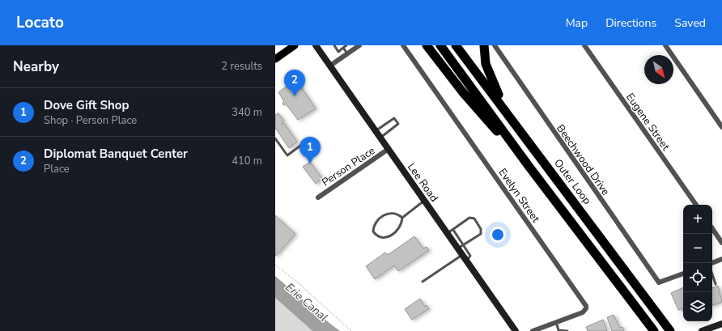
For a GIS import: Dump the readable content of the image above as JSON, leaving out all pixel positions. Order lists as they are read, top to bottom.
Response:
{
  "streets": {
    "highway": ["Outer Loop"],
    "street": [
      "Eugene Street",
      "Beechwood Drive",
      "Person Place",
      "Lee Road",
      "Evelyn Street"
    ]
  },
  "crossings": [
    ["Person Place", "Lee Road"]
  ],
  "water": ["Erie Canal"],
  "north": "bottom right",
  "page": {
    "header": "Locato",
    "nav": ["Map", "Directions", "Saved"],
    "heading": ["Nearby", "2 results"],
    "pins": ["2", "1"],
    "list": [
      {
        "mark": "1",
        "name": "Dove Gift Shop",
        "note": "Shop · Person Place",
        "value": "340 m"
      },
      {
        "mark": "2",
        "name": "Diplomat Banquet Center",
        "note": "Place",
        "value": "410 m"
      }
    ],
    "map_buttons": ["+", "−"]
  }
}
